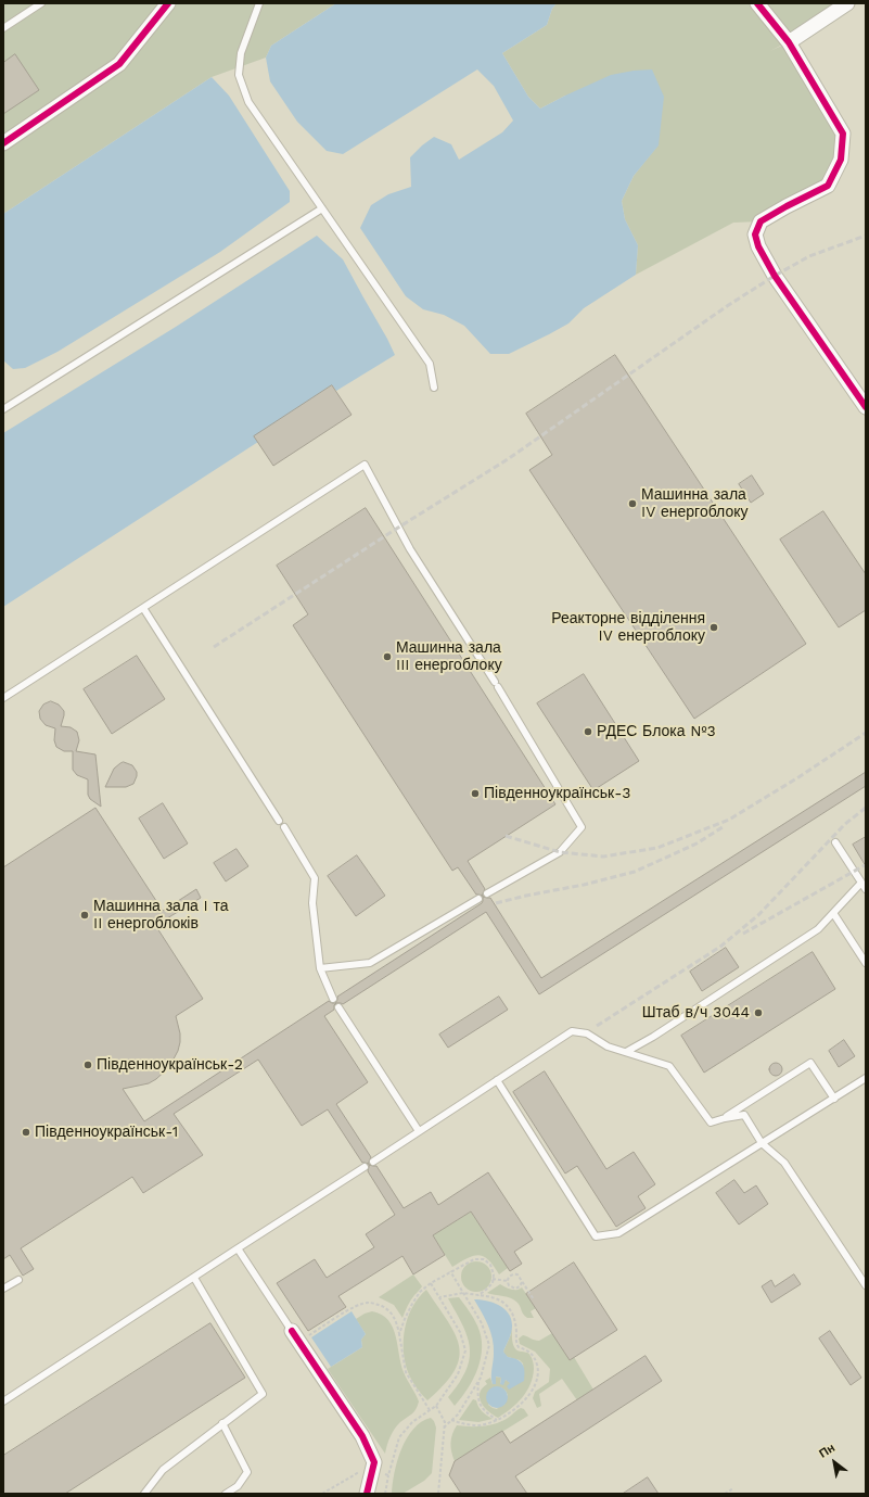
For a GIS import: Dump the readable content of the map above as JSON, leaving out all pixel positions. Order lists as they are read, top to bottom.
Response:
{
  "places": [
    "Машинна зала IV енергоблоку",
    "Реакторне відділення IV енергоблоку",
    "Машинна зала III енергоблоку",
    "РДЕС Блока №3",
    "Південноукраїнськ-3",
    "Машинна зала I та II енергоблоків",
    "Штаб в/ч 3044",
    "Південноукраїнськ-2",
    "Південноукраїнськ-1"
  ],
  "north": "top left"
}
